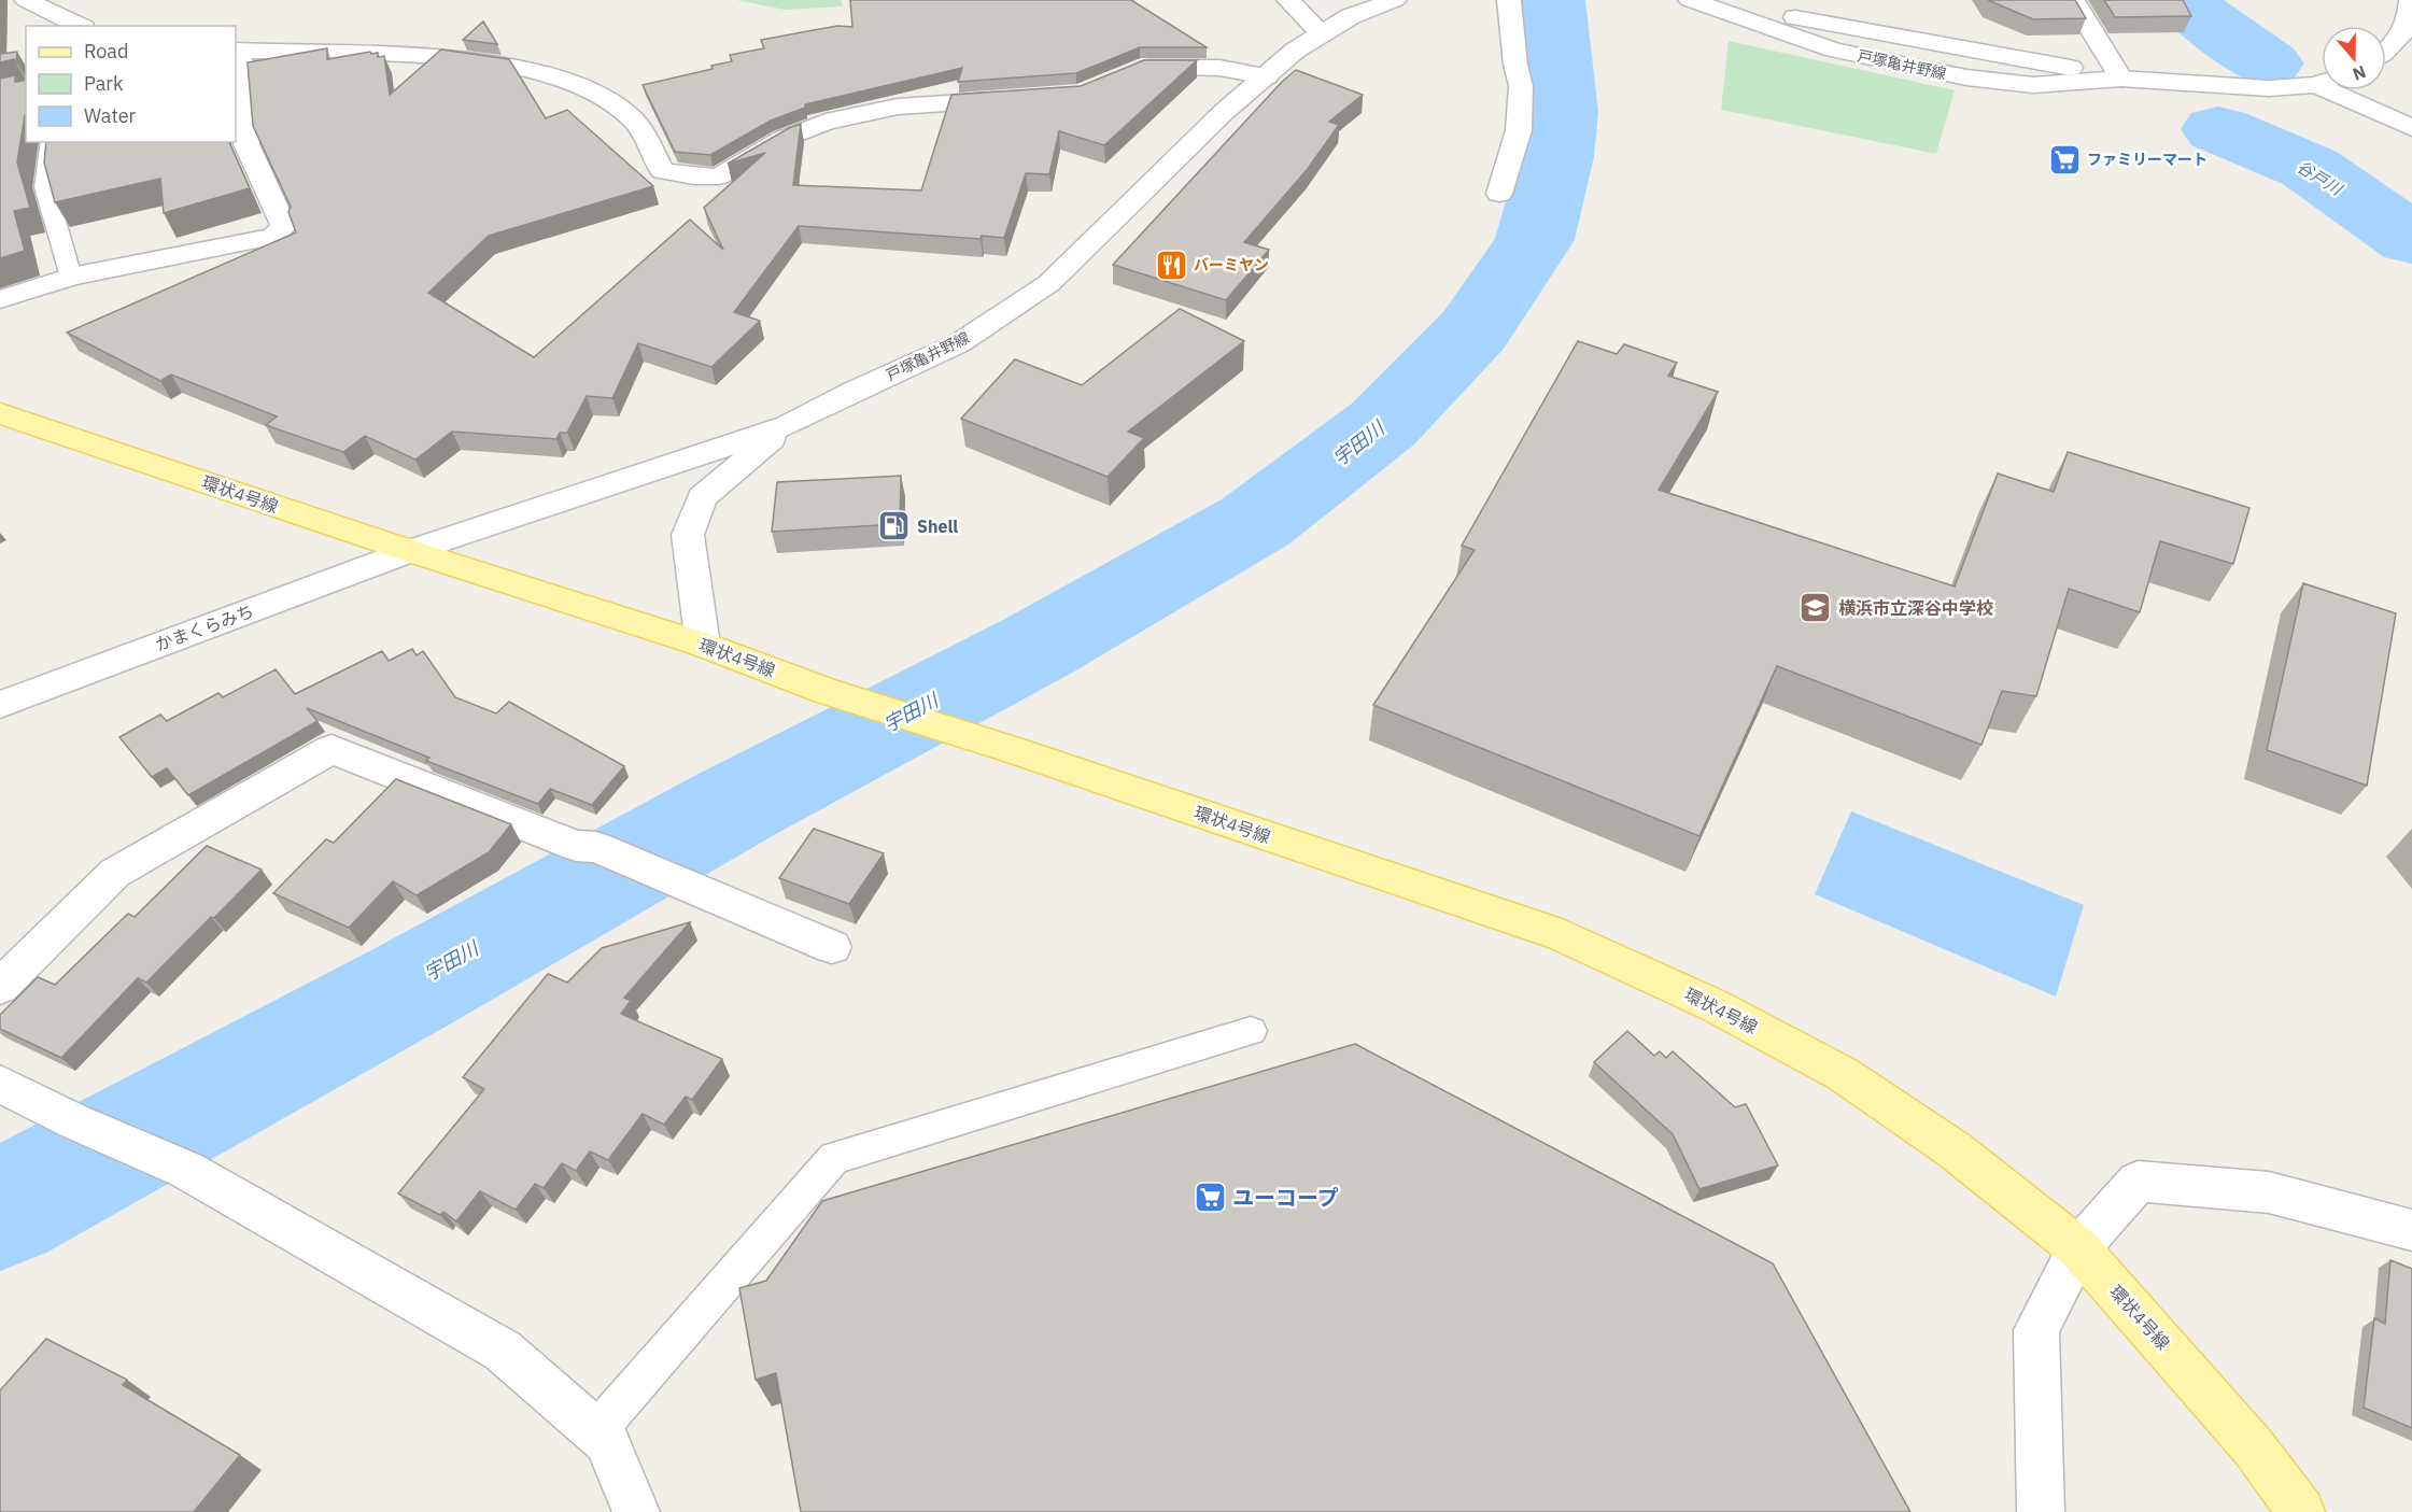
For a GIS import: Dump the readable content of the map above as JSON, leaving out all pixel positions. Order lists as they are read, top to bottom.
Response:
{
  "streets": {
    "main road": ["環状4号線"],
    "street": ["戸塚亀井野線", "かまくらみち"]
  },
  "crossings": [
    ["戸塚亀井野線", "環状4号線"],
    ["戸塚亀井野線", "かまくらみち"],
    ["環状4号線", "かまくらみち"]
  ],
  "water": ["谷戸川", "宇田川"],
  "places": {
    "supermarket": ["ファミリーマート", "ユーコープ"],
    "restaurant": ["バーミヤン"],
    "fuel station": ["Shell"],
    "school or university": ["横浜市立深谷中学校"]
  },
  "legend": ["Road", "Park", "Water"],
  "north": "bottom"
}
